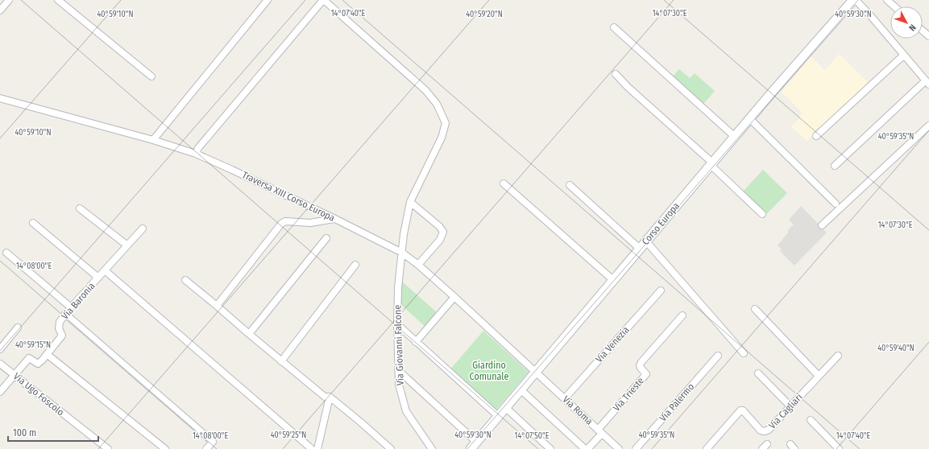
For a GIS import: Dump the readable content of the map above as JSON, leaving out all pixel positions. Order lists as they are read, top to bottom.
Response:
{
  "streets": {
    "street": [
      "Traversa XIII Corso Europa",
      "Corso Europa",
      "Via Baronia",
      "Via Venezia",
      "Via Giovanni Falcone",
      "Via Ugo Foscolo",
      "Via Trieste",
      "Via Palermo",
      "Via Roma",
      "Via Cagliari"
    ]
  },
  "crossings": [
    ["Traversa XIII Corso Europa", "Corso Europa"],
    ["Traversa XIII Corso Europa", "Via Giovanni Falcone"],
    ["Traversa XIII Corso Europa", "Via Roma"],
    ["Corso Europa", "Via Roma"],
    ["Via Baronia", "Via Ugo Foscolo"],
    ["Via Venezia", "Via Roma"],
    ["Via Trieste", "Via Roma"]
  ],
  "parks": ["Giardino Comunale"],
  "scale_bar": "100 m",
  "north": "bottom right",
  "coordinates": [
    "14°07'40\"E",
    "14°07'30\"E",
    "40°59'10\"N",
    "40°59'30\"N",
    "40°59'20\"N",
    "40°59'35\"N",
    "14°08'00\"E",
    "40°59'15\"N",
    "40°59'40\"N",
    "40°59'25\"N",
    "14°07'50\"E"
  ]
}
